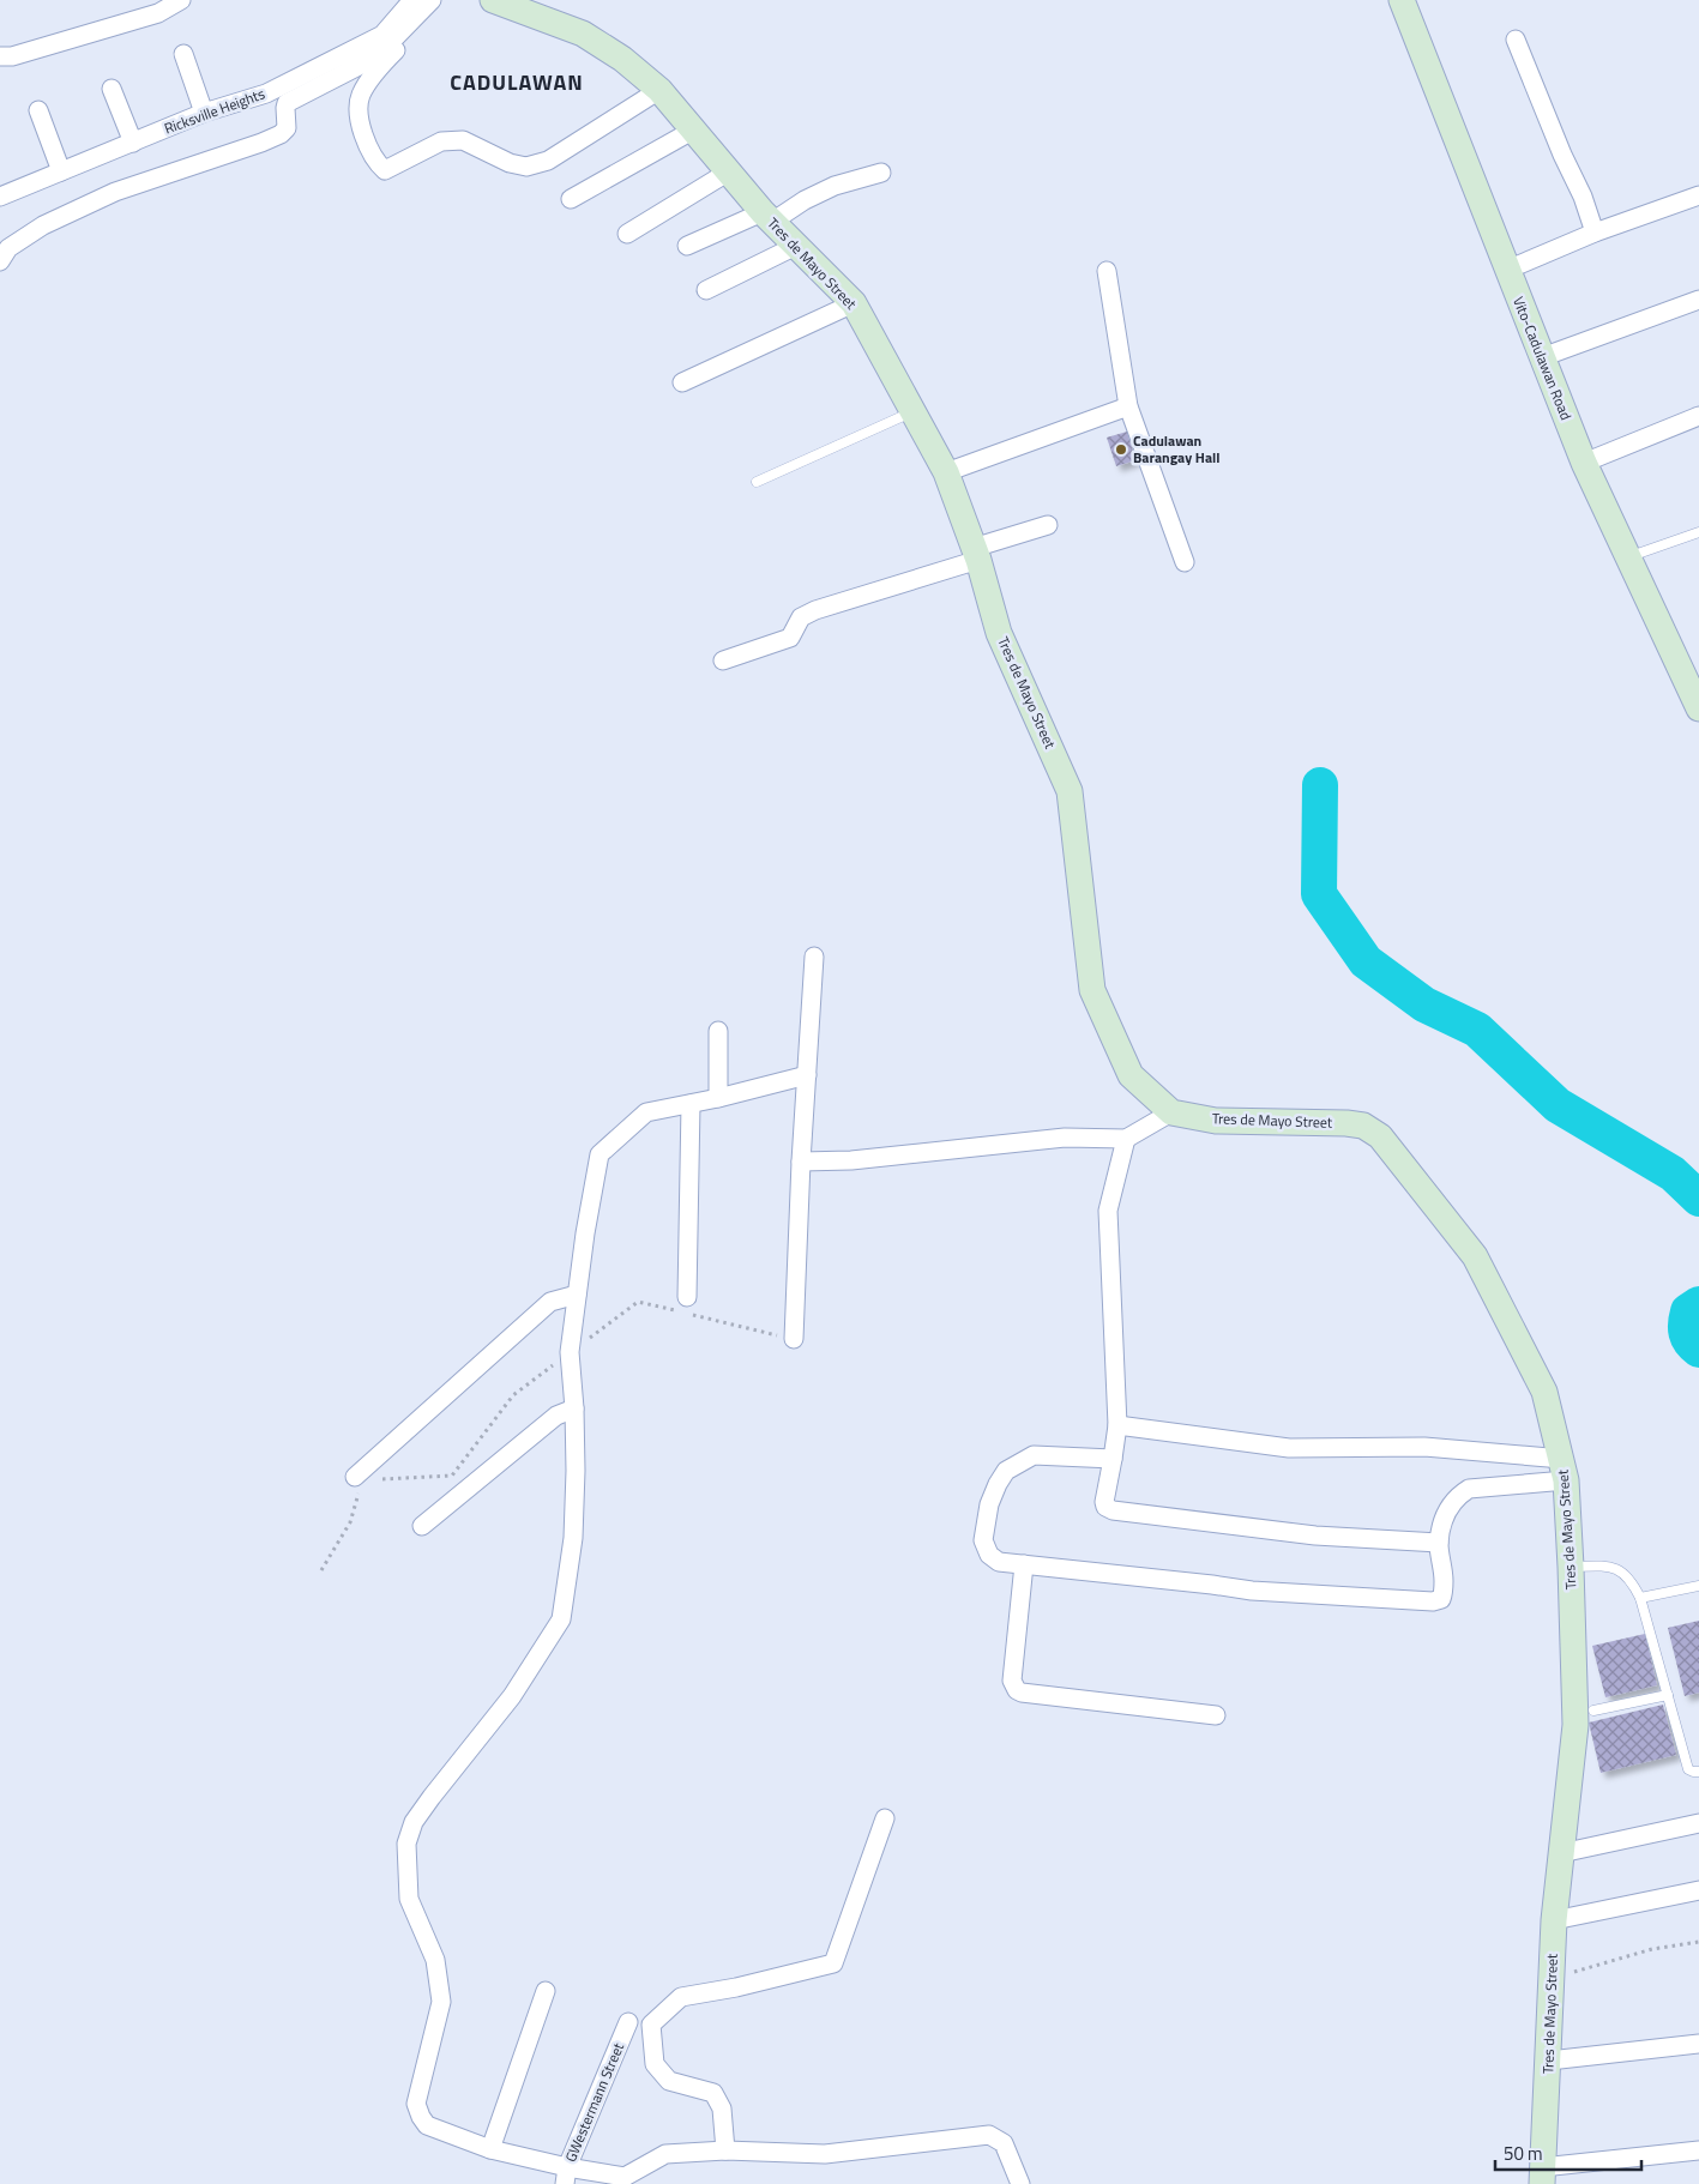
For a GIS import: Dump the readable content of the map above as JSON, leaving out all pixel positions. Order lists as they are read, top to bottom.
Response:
{
  "streets": {
    "street": [
      "Ricksville Heights",
      "Tres de Mayo Street",
      "Vito-Cadulawan Road",
      "GWestermann Street"
    ]
  },
  "districts": ["CADULAWAN"],
  "places": ["Cadulawan Barangay Hall"],
  "scale_bar": "50 m"
}
